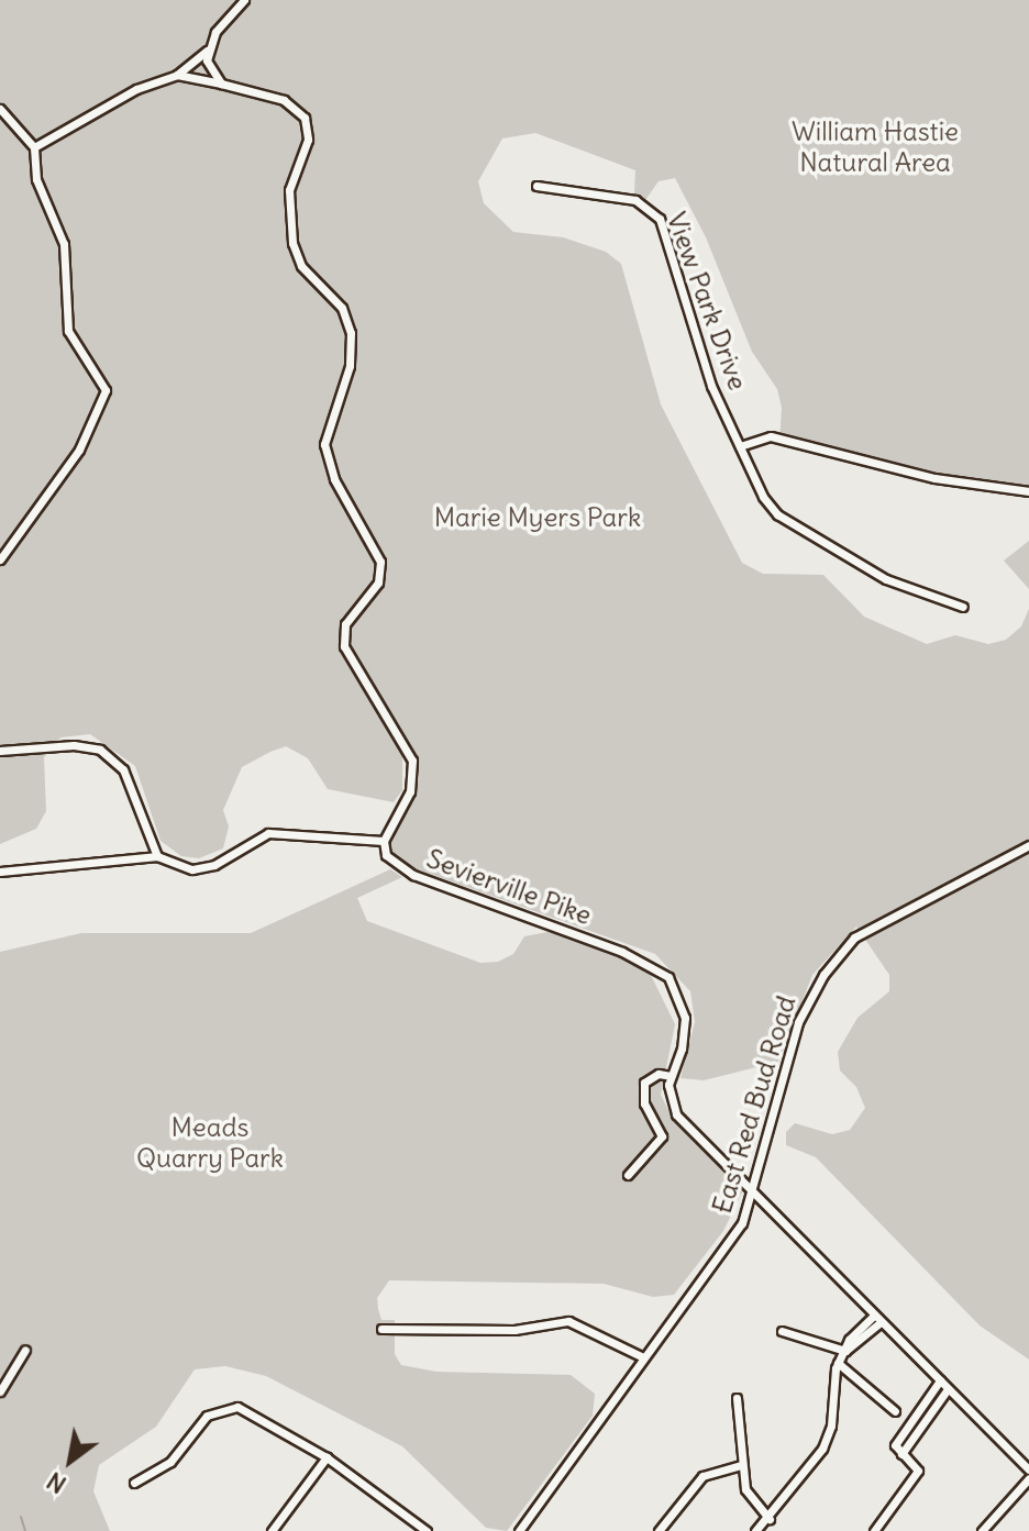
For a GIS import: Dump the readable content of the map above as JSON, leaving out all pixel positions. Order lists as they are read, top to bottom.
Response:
{
  "streets": {
    "street": ["View Park Drive", "Sevierville Pike", "East Red Bud Road"]
  },
  "crossings": [
    ["Sevierville Pike", "East Red Bud Road"]
  ],
  "parks": ["William Hastie Natural Area", "Marie Myers Park", "Meads Quarry Park"],
  "north": "bottom left"
}
